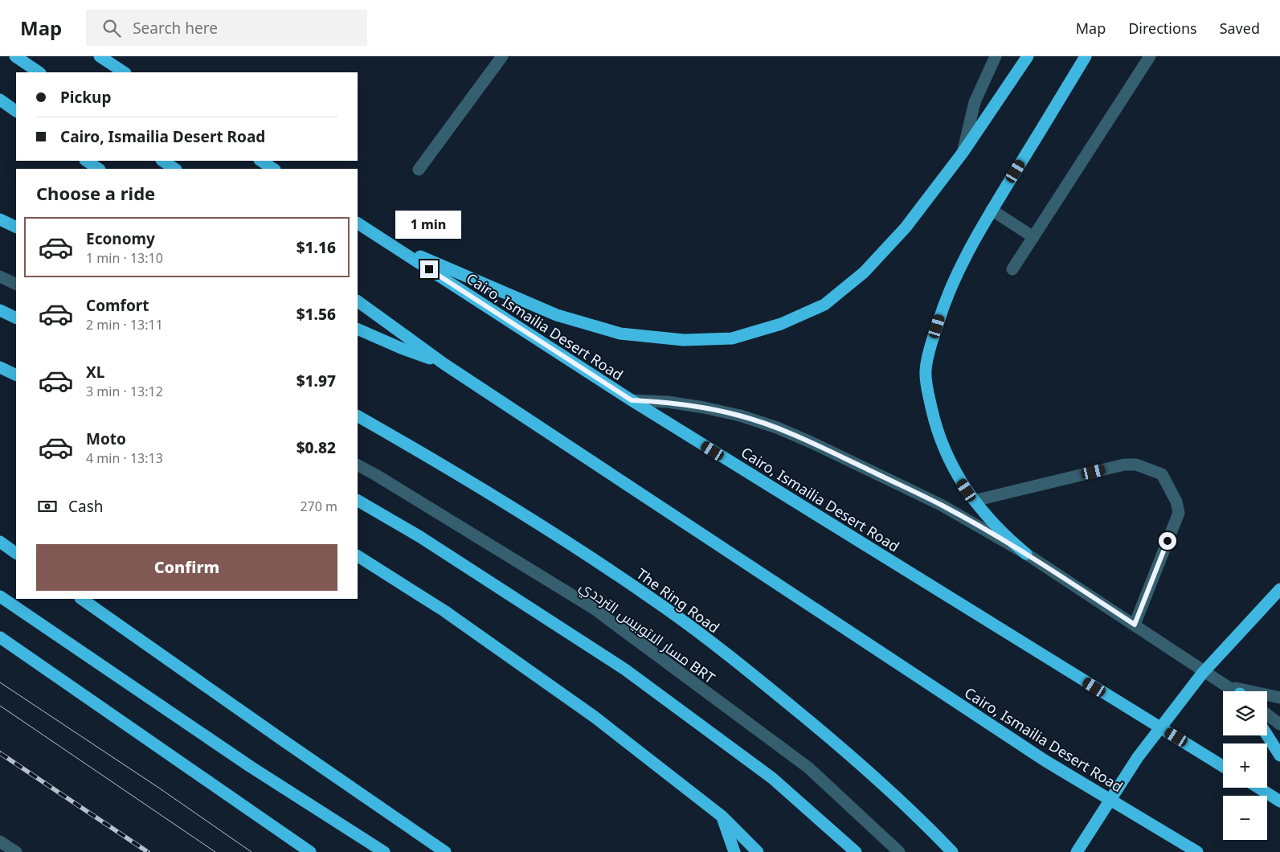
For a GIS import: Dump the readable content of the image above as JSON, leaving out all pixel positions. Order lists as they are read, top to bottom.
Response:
{
  "streets": {
    "highway": ["Cairo, Ismailia Desert Road", "The Ring Road"],
    "street": ["مسار الاتوبيس الترددي BRT"]
  },
  "page": {
    "header": "Map",
    "search": "Search here",
    "nav": ["Map", "Directions", "Saved"],
    "banner": ["Pickup", "Cairo, Ismailia Desert Road"],
    "heading": "Choose a ride",
    "bubble": "1 min",
    "list": [
      {
        "name": "Economy",
        "note": "1 min · 13:10",
        "value": "$1.16"
      },
      {
        "name": "Comfort",
        "note": "2 min · 13:11",
        "value": "$1.56"
      },
      {
        "name": "XL",
        "note": "3 min · 13:12",
        "value": "$1.97"
      },
      {
        "name": "Moto",
        "note": "4 min · 13:13",
        "value": "$0.82"
      }
    ],
    "pay": ["Cash", "270 m"],
    "buttons": "Confirm",
    "map_buttons": ["+", "−"]
  }
}
